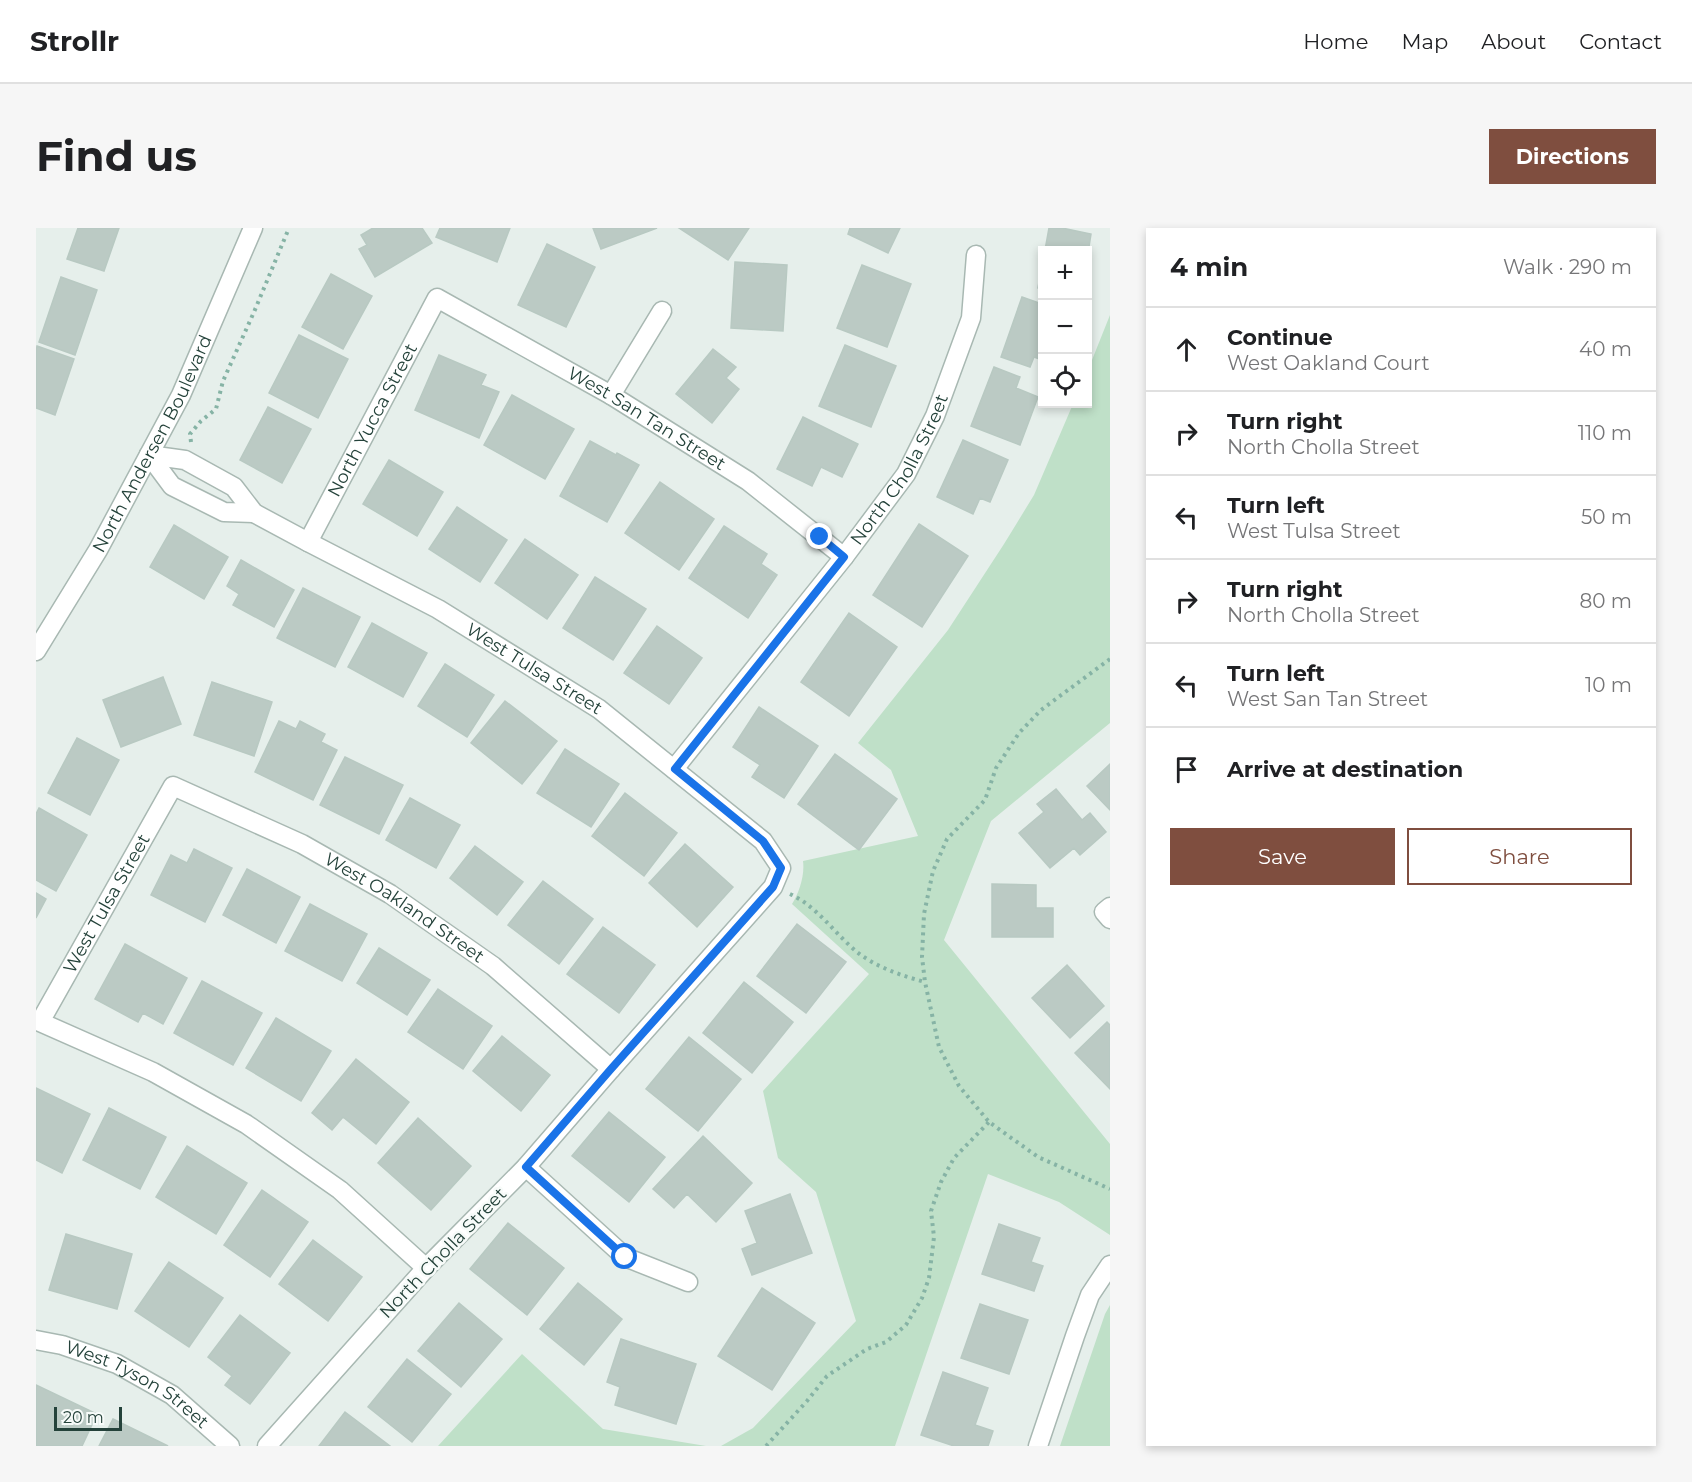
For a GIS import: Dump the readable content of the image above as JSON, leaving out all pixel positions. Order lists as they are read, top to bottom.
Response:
{
  "streets": {
    "street": [
      "West San Tan Street",
      "North Yucca Street",
      "North Andersen Boulevard",
      "North Cholla Street",
      "West Tulsa Street",
      "West Oakland Street",
      "West Tyson Street"
    ]
  },
  "crossings": [
    ["West San Tan Street", "North Yucca Street"],
    ["West San Tan Street", "North Cholla Street"],
    ["North Yucca Street", "West Tulsa Street"],
    ["North Andersen Boulevard", "West Tulsa Street"],
    ["North Cholla Street", "West Tulsa Street"],
    ["North Cholla Street", "West Oakland Street"],
    ["West Tulsa Street", "West Oakland Street"]
  ],
  "scale_bar": "20 m",
  "page": {
    "header": "Strollr",
    "nav": [
      "Home",
      "Map",
      "About",
      "Contact"
    ],
    "buttons": [
      "Directions",
      ["Save", "Share"]
    ],
    "title": "Find us",
    "heading": ["4 min", "Walk · 290 m"],
    "map_buttons": ["+", "−"],
    "list": [
      ["Continue", "West Oakland Court", "40 m"],
      ["Turn right", "North Cholla Street", "110 m"],
      ["Turn left", "West Tulsa Street", "50 m"],
      ["Turn right", "North Cholla Street", "80 m"],
      ["Turn left", "West San Tan Street", "10 m"],
      "Arrive at destination"
    ],
    "scale": "20 m"
  }
}
